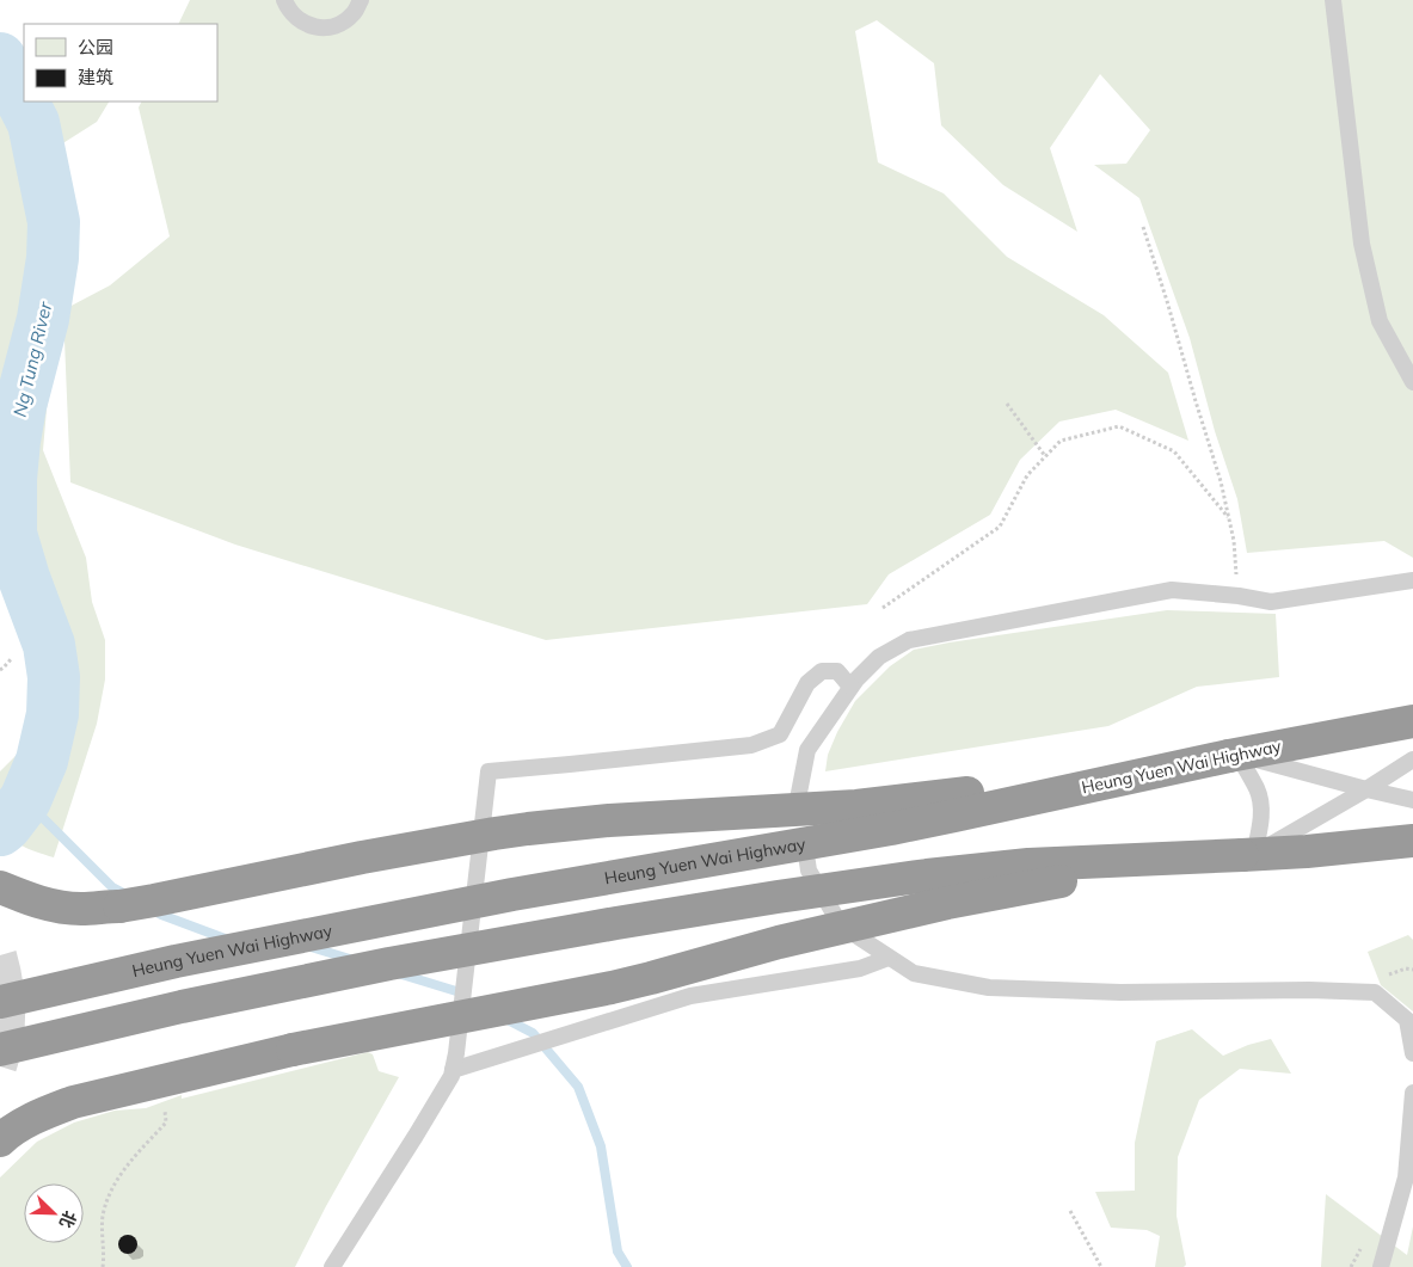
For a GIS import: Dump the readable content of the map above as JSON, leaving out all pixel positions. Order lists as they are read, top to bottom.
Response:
{
  "streets": {
    "highway": ["Heung Yuen Wai Highway"]
  },
  "water": ["Ng Tung River"],
  "legend": ["公园", "建筑"],
  "north": "bottom right"
}
